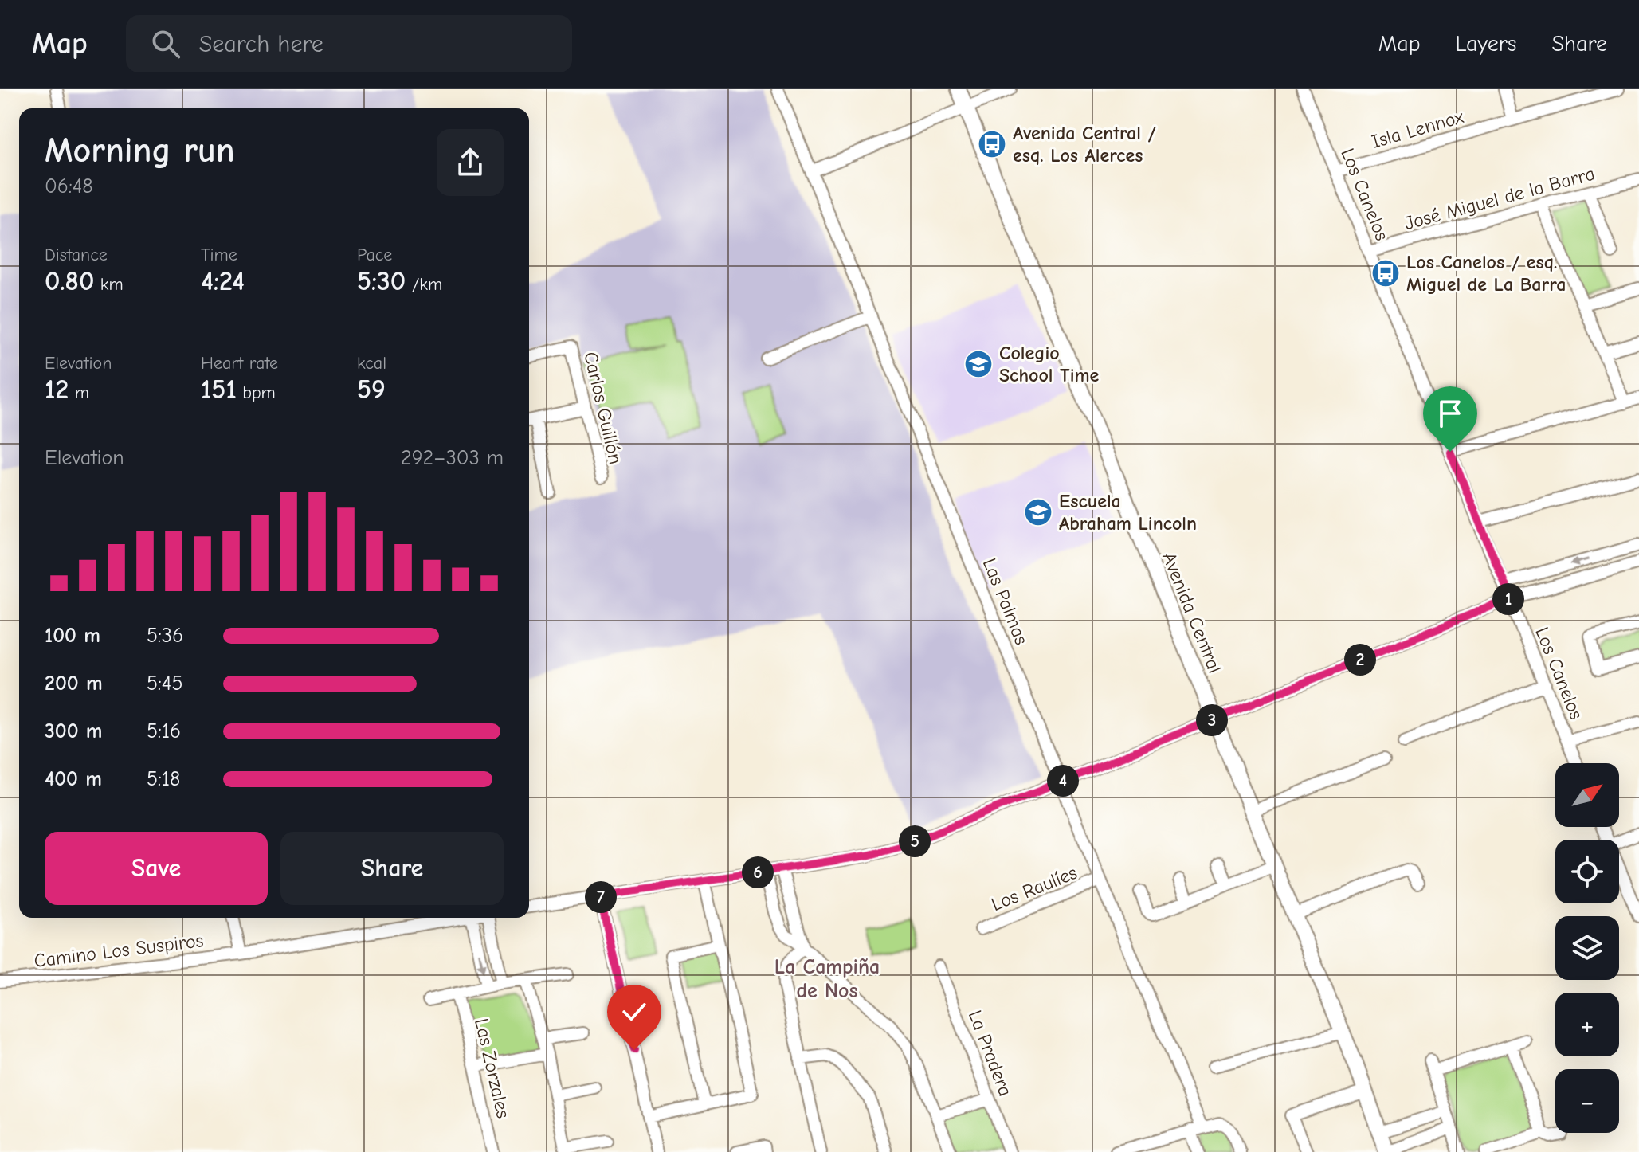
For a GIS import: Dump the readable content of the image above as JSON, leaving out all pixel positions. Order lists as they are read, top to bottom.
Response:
{
  "streets": {
    "street": [
      "Isla Lennox",
      "Los Canelos",
      "José Miguel de la Barra",
      "Carlos Guillón",
      "Las Palmas",
      "Avenida Central",
      "Los Raulíes",
      "Camino Los Suspiros",
      "La Pradera",
      "Las Zorzales"
    ]
  },
  "crossings": [
    ["Isla Lennox", "Los Canelos"],
    ["Los Canelos", "José Miguel de la Barra"],
    ["Las Palmas", "Los Raulíes"]
  ],
  "districts": ["La Campiña de Nos"],
  "places": {
    "bus stop": ["Avenida Central / esq. Los Alerces", "Los Canelos / esq. Miguel de La Barra"],
    "school or university": ["Colegio School Time", "Escuela Abraham Lincoln"]
  },
  "north": "top right",
  "page": {
    "header": "Map",
    "search": "Search here",
    "nav": ["Map", "Layers", "Share"],
    "heading": ["Morning run", "06:48"],
    "stats": [
      ["Distance", "0.80 km"],
      ["Time", "4:24"],
      ["Pace", "5:30 /km"],
      ["Elevation", "12 m"],
      ["Heart rate", "151 bpm"],
      ["kcal", "59"]
    ],
    "chart": ["Elevation", "292–303 m"],
    "pins": [
      "1",
      "2",
      "3",
      "4",
      "5",
      "6",
      "7"
    ],
    "list": [
      {
        "name": "100 m",
        "note": "5:36"
      },
      {
        "name": "200 m",
        "note": "5:45"
      },
      {
        "name": "300 m",
        "note": "5:16"
      },
      {
        "name": "400 m",
        "note": "5:18"
      }
    ],
    "map_buttons": ["+", "−"],
    "buttons": ["Save", "Share"]
  }
}
